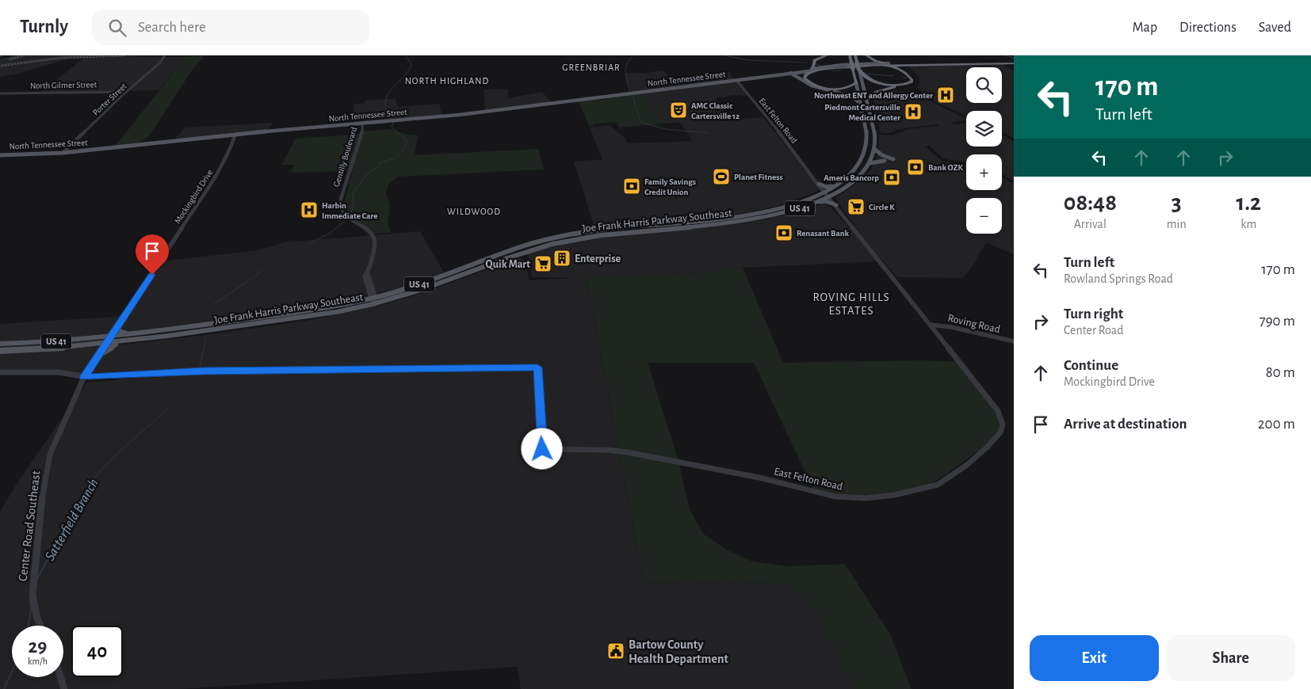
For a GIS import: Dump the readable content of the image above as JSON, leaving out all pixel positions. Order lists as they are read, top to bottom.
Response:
{
  "streets": {
    "highway": ["US 41", "Joe Frank Harris Parkway Southeast"],
    "main road": ["North Tennessee Street"],
    "street": [
      "North Gilmer Street",
      "Porter Street",
      "East Felton Road",
      "Gentilly Boulevard",
      "Mockingbird Drive",
      "Roving Road",
      "Center Road Southeast"
    ]
  },
  "crossings": [
    ["North Tennessee Street", "Porter Street"],
    ["North Tennessee Street", "East Felton Road"],
    ["North Tennessee Street", "Gentilly Boulevard"],
    ["North Tennessee Street", "Mockingbird Drive"],
    ["North Gilmer Street", "Porter Street"],
    ["East Felton Road", "Joe Frank Harris Parkway Southeast"],
    ["East Felton Road", "Roving Road"],
    ["East Felton Road", "Center Road Southeast"],
    ["Gentilly Boulevard", "Joe Frank Harris Parkway Southeast"],
    ["Mockingbird Drive", "Joe Frank Harris Parkway Southeast"],
    ["Mockingbird Drive", "Center Road Southeast"]
  ],
  "districts": [
    "GREENBRIAR",
    "NORTH HIGHLAND",
    "WILDWOOD",
    "ROVING HILLS ESTATES"
  ],
  "water": ["Satterfield Branch"],
  "places": {
    "hospital": ["Northwest ENT and Allergy Center", "Piedmont Cartersville Medical Center", "Harbin Immediate Care"],
    "theatre": ["AMC Classic Cartersville 12"],
    "bank": [
      "Bank OZK",
      "Ameris Bancorp",
      "Family Savings Credit Union",
      "Renasant Bank"
    ],
    "sports": ["Planet Fitness"],
    "supermarket": ["Circle K", "Quik Mart"],
    "building": ["Enterprise"],
    "public building": ["Bartow County Health Department"]
  },
  "page": {
    "header": "Turnly",
    "search": "Search here",
    "nav": ["Map", "Directions", "Saved"],
    "turn": ["170 m", "Turn left"],
    "map_buttons": ["+", "−"],
    "eta": [
      "08:48",
      "Arrival",
      "3",
      "min",
      "1.2",
      "km"
    ],
    "list": [
      {
        "name": "Turn left",
        "note": "Rowland Springs Road",
        "value": "170 m"
      },
      {
        "name": "Turn right",
        "note": "Center Road",
        "value": "790 m"
      },
      {
        "name": "Continue",
        "note": "Mockingbird Drive",
        "value": "80 m"
      },
      {
        "name": "Arrive at destination",
        "value": "200 m"
      }
    ],
    "speed": "29 km/h",
    "limit": "40",
    "buttons": ["Exit", "Share"]
  }
}
